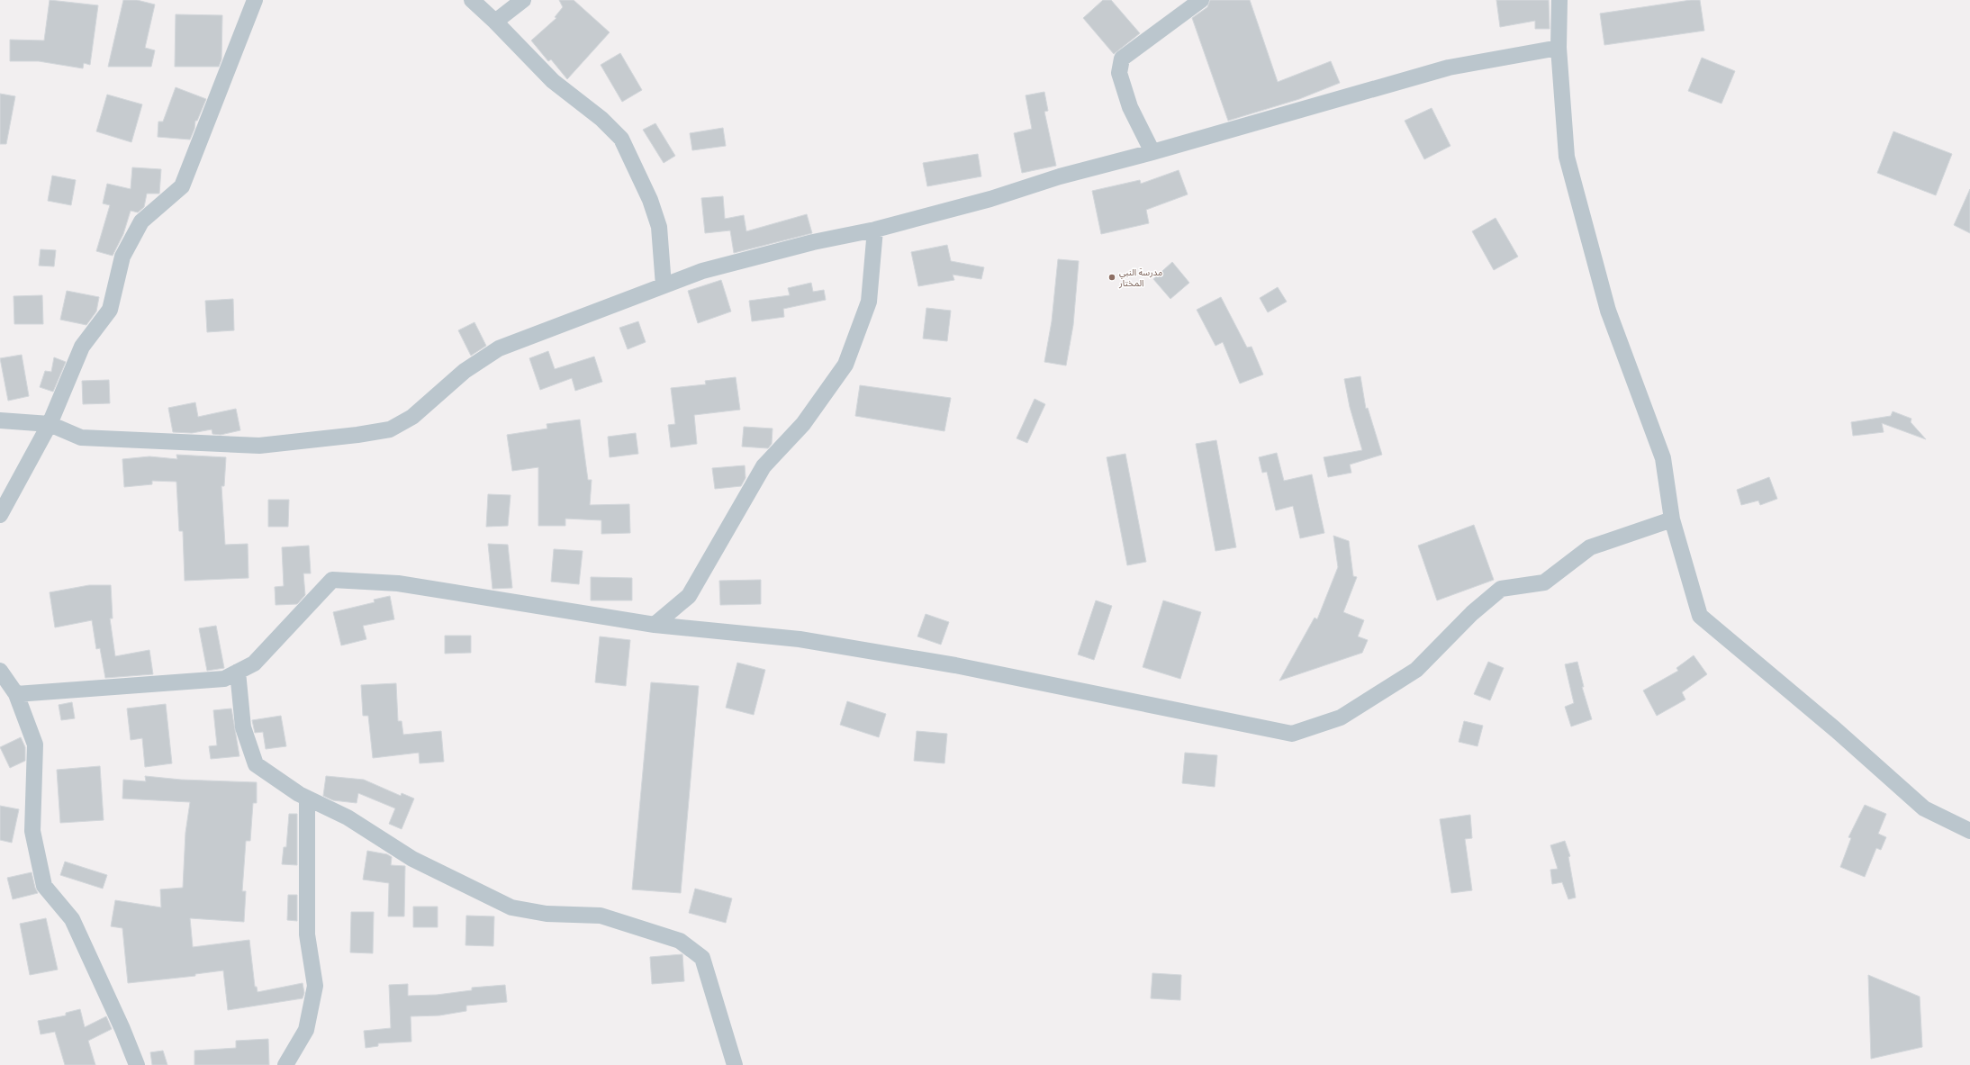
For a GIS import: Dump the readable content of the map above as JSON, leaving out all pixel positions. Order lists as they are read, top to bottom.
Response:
{
  "places": ["مدرسة النبي المختار"]
}
